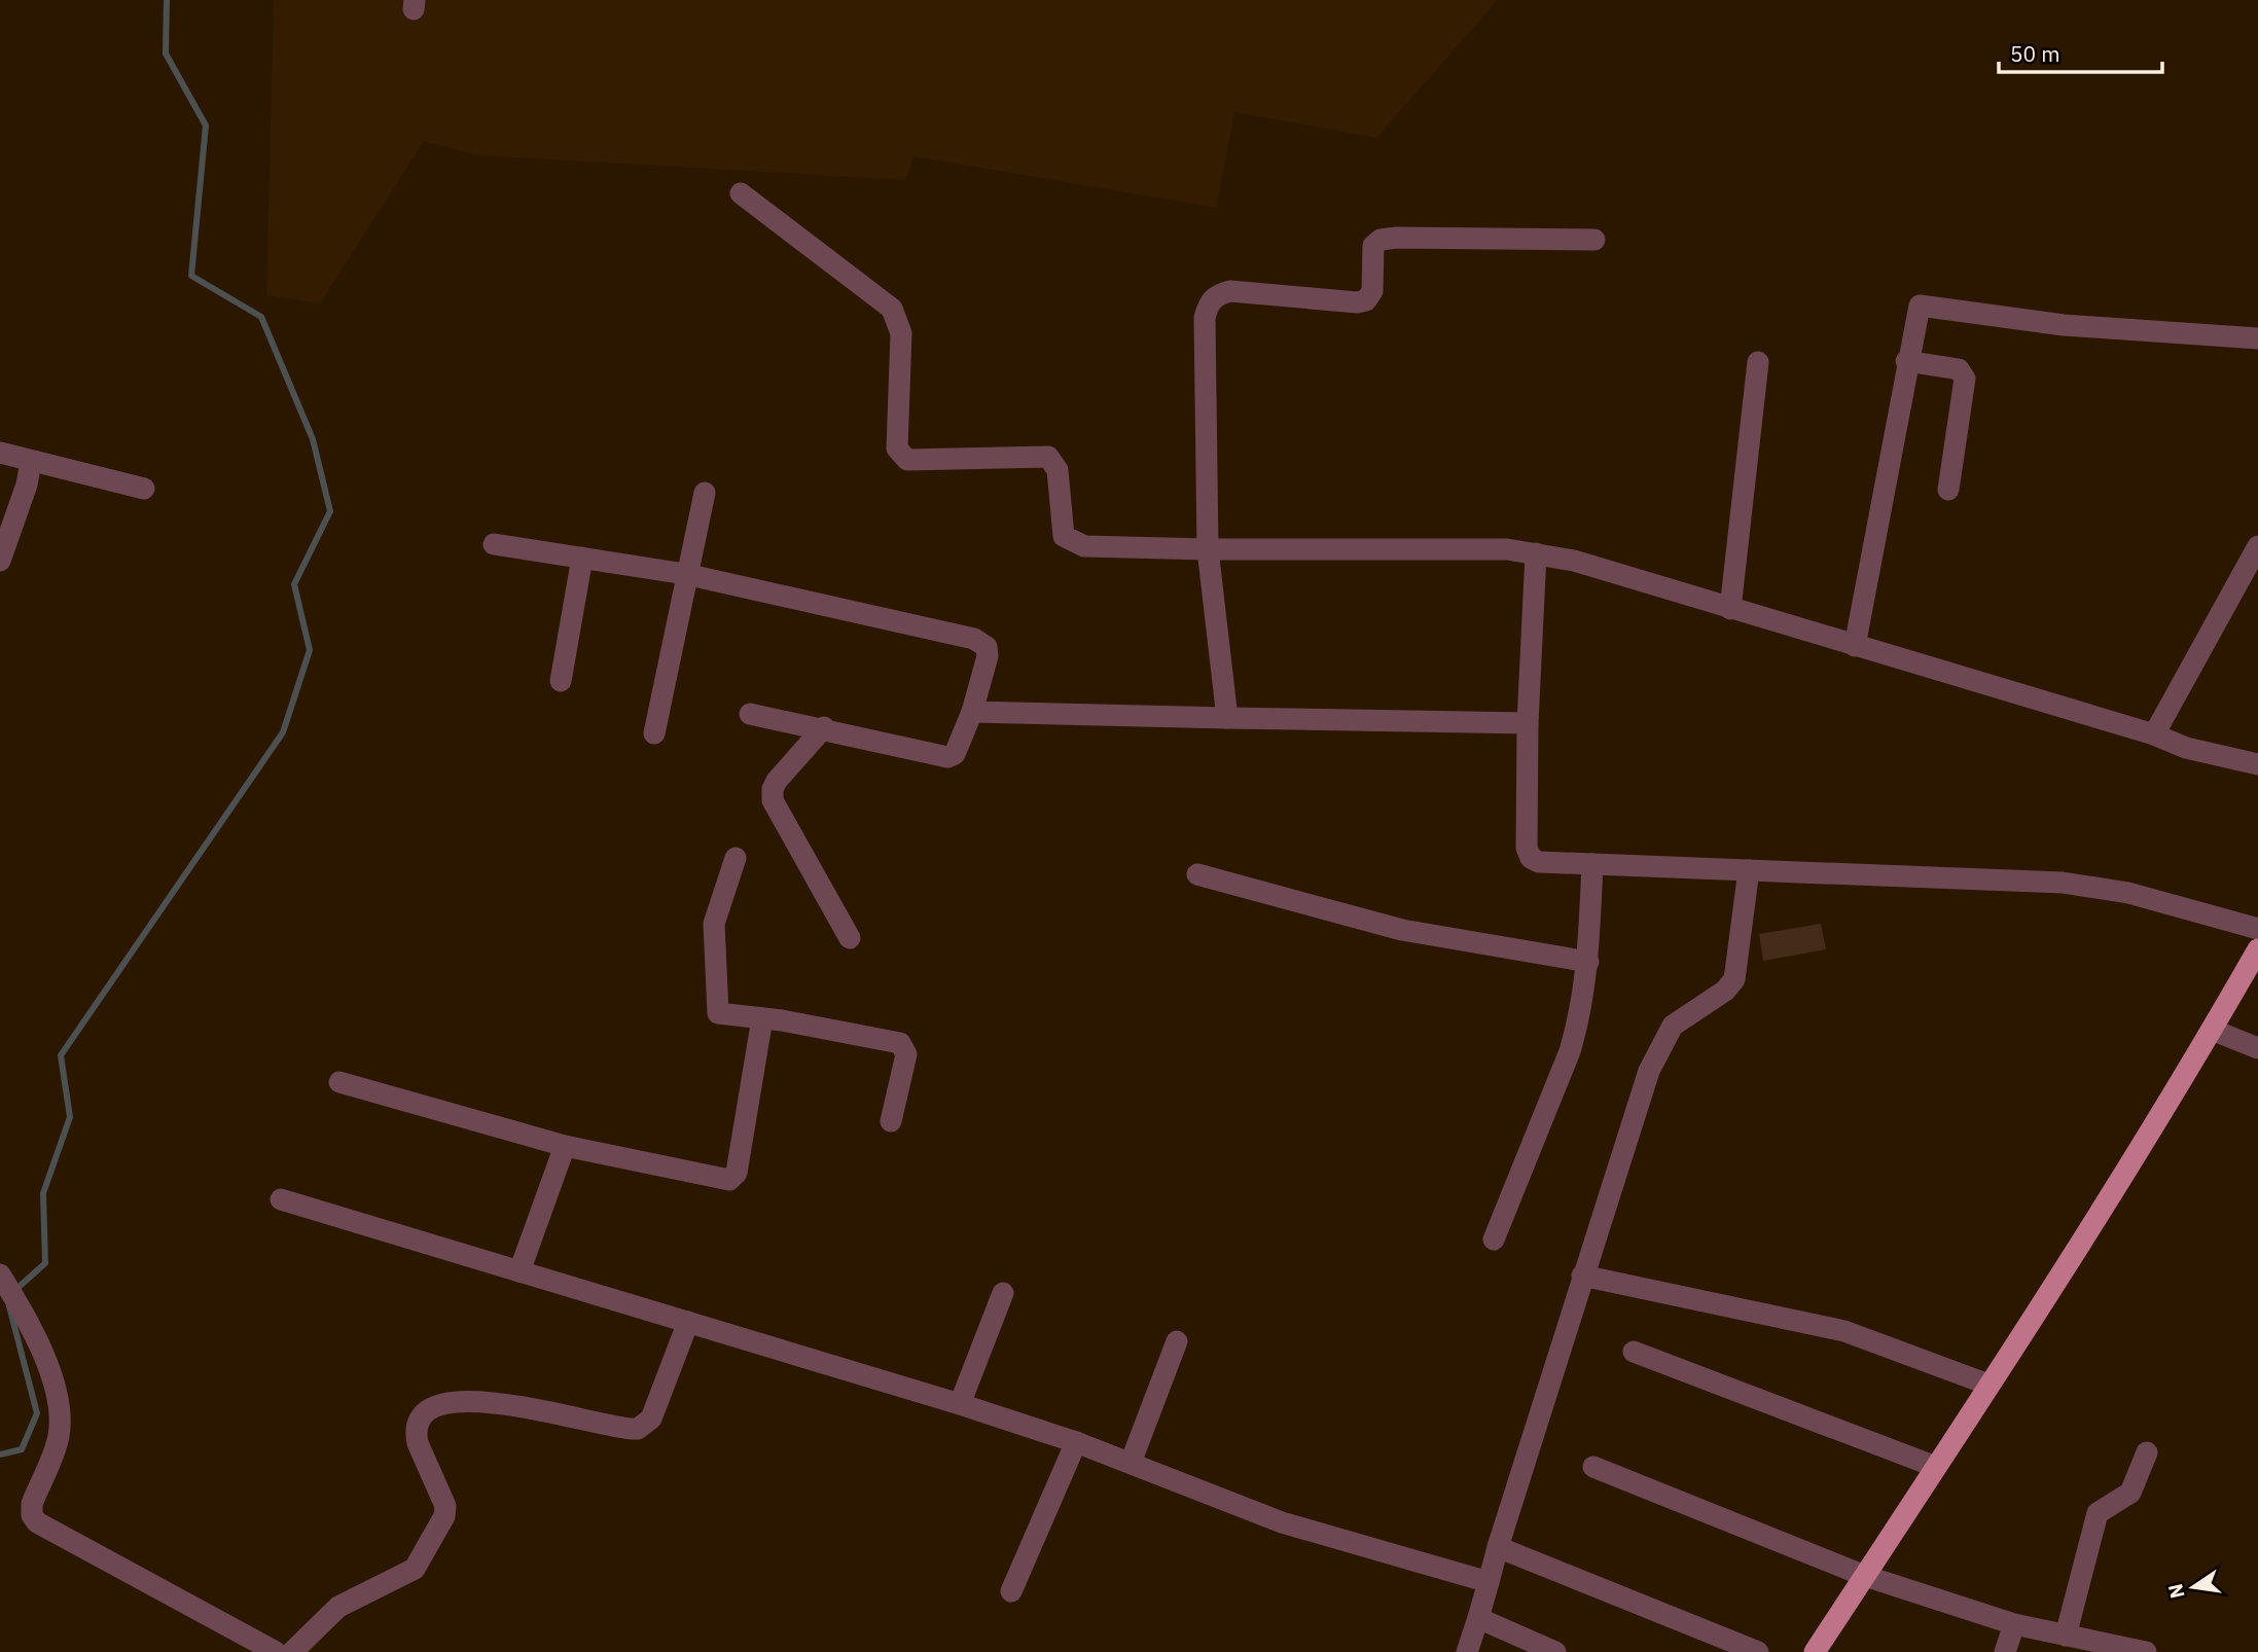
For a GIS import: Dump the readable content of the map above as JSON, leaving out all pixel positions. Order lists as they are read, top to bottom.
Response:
{
  "scale_bar": "50 m",
  "north": "left"
}
